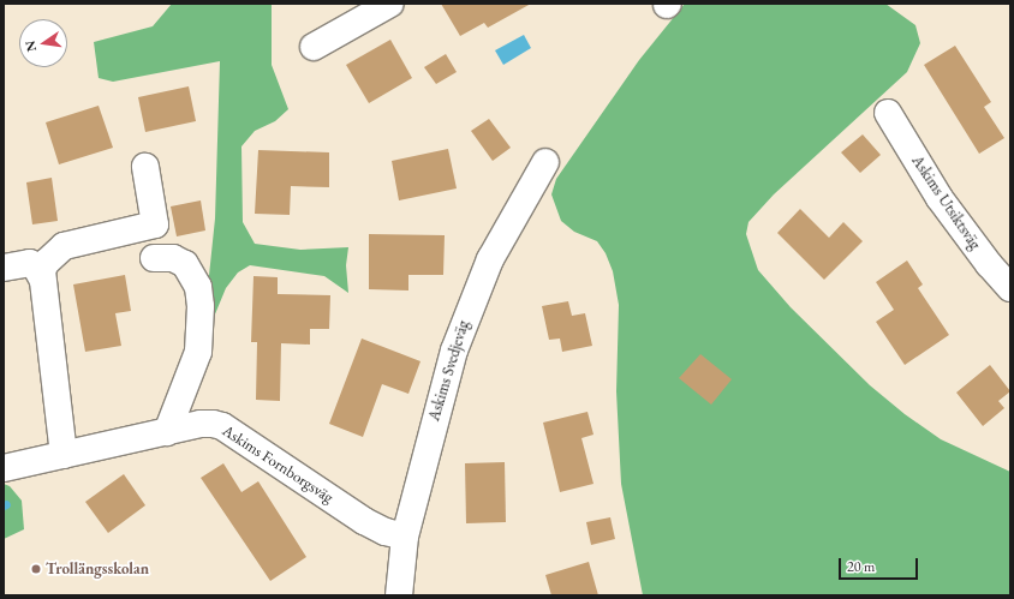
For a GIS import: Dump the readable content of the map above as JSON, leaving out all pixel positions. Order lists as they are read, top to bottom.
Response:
{
  "streets": {
    "street": ["Askims Utsiktsväg", "Askims Svedjeväg", "Askims Fornborgsväg"]
  },
  "crossings": [
    ["Askims Svedjeväg", "Askims Fornborgsväg"]
  ],
  "places": ["Trollängsskolan"],
  "scale_bar": "20 m",
  "north": "left"
}
